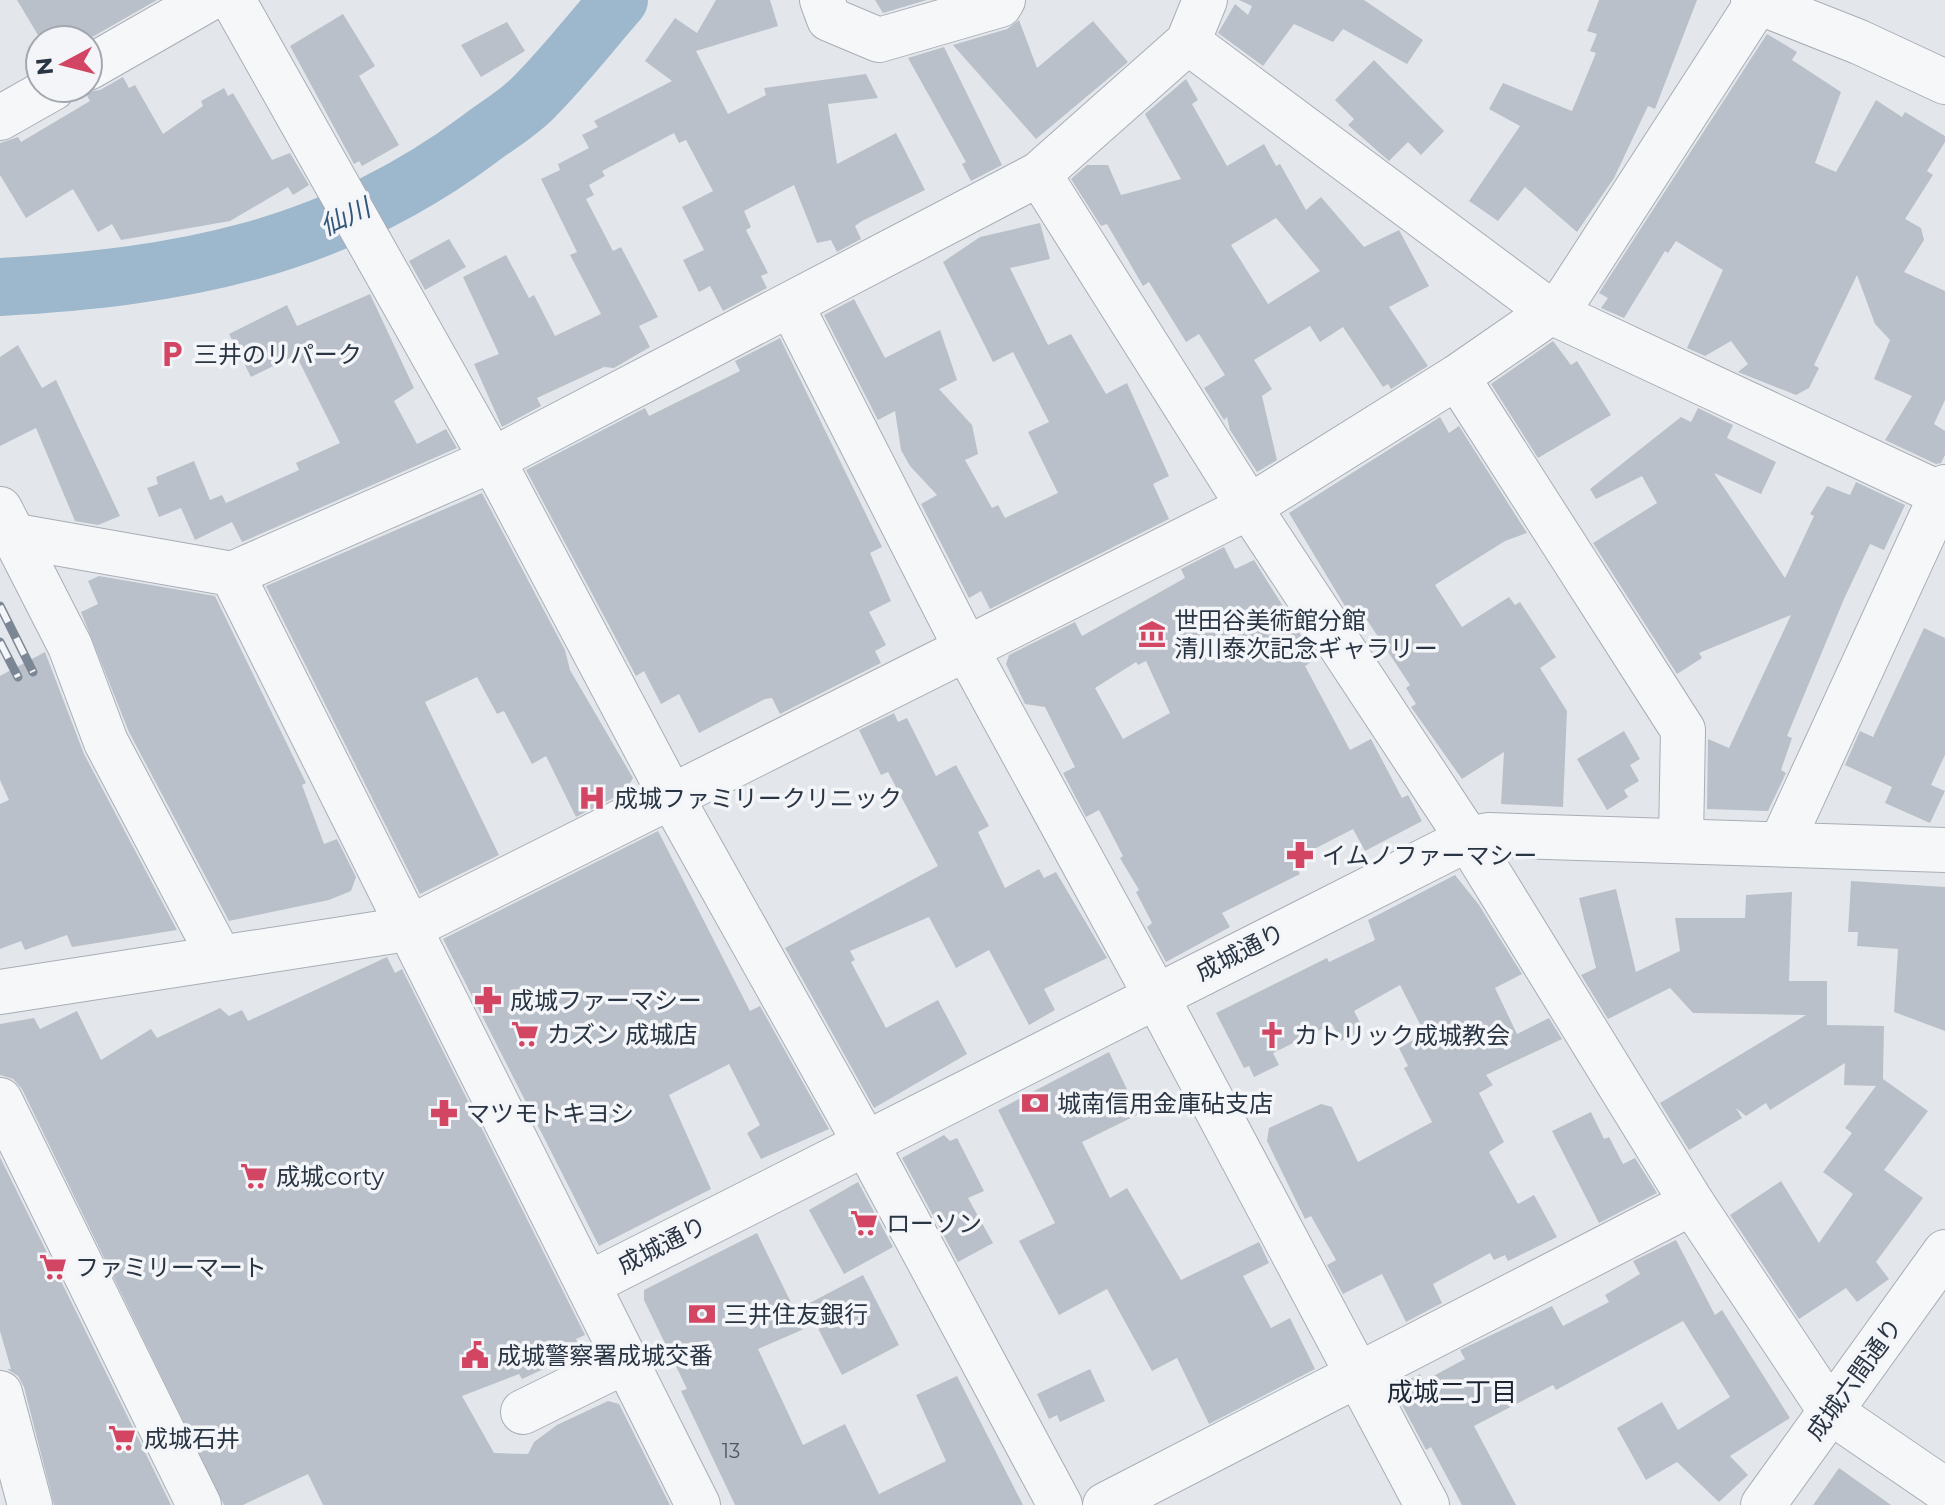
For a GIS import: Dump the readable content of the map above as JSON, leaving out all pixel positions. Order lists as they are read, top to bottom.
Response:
{
  "streets": {
    "street": ["成城通り", "成城六間通り"]
  },
  "districts": ["成城二丁目"],
  "water": ["仙川"],
  "places": {
    "parking": ["三井のリパーク"],
    "museum": ["世田谷美術館分館 清川泰次記念ギャラリー"],
    "hospital": ["成城ファミリークリニック"],
    "pharmacy": ["イムノファーマシー", "成城ファーマシー", "マツモトキヨシ"],
    "supermarket": [
      "カズン 成城店",
      "成城corty",
      "ローソン",
      "ファミリーマート",
      "成城石井"
    ],
    "church": ["カトリック成城教会"],
    "bank": ["城南信用金庫砧支店", "三井住友銀行"],
    "public building": ["成城警察署成城交番"]
  },
  "house_numbers": ["13"],
  "north": "left"
}
